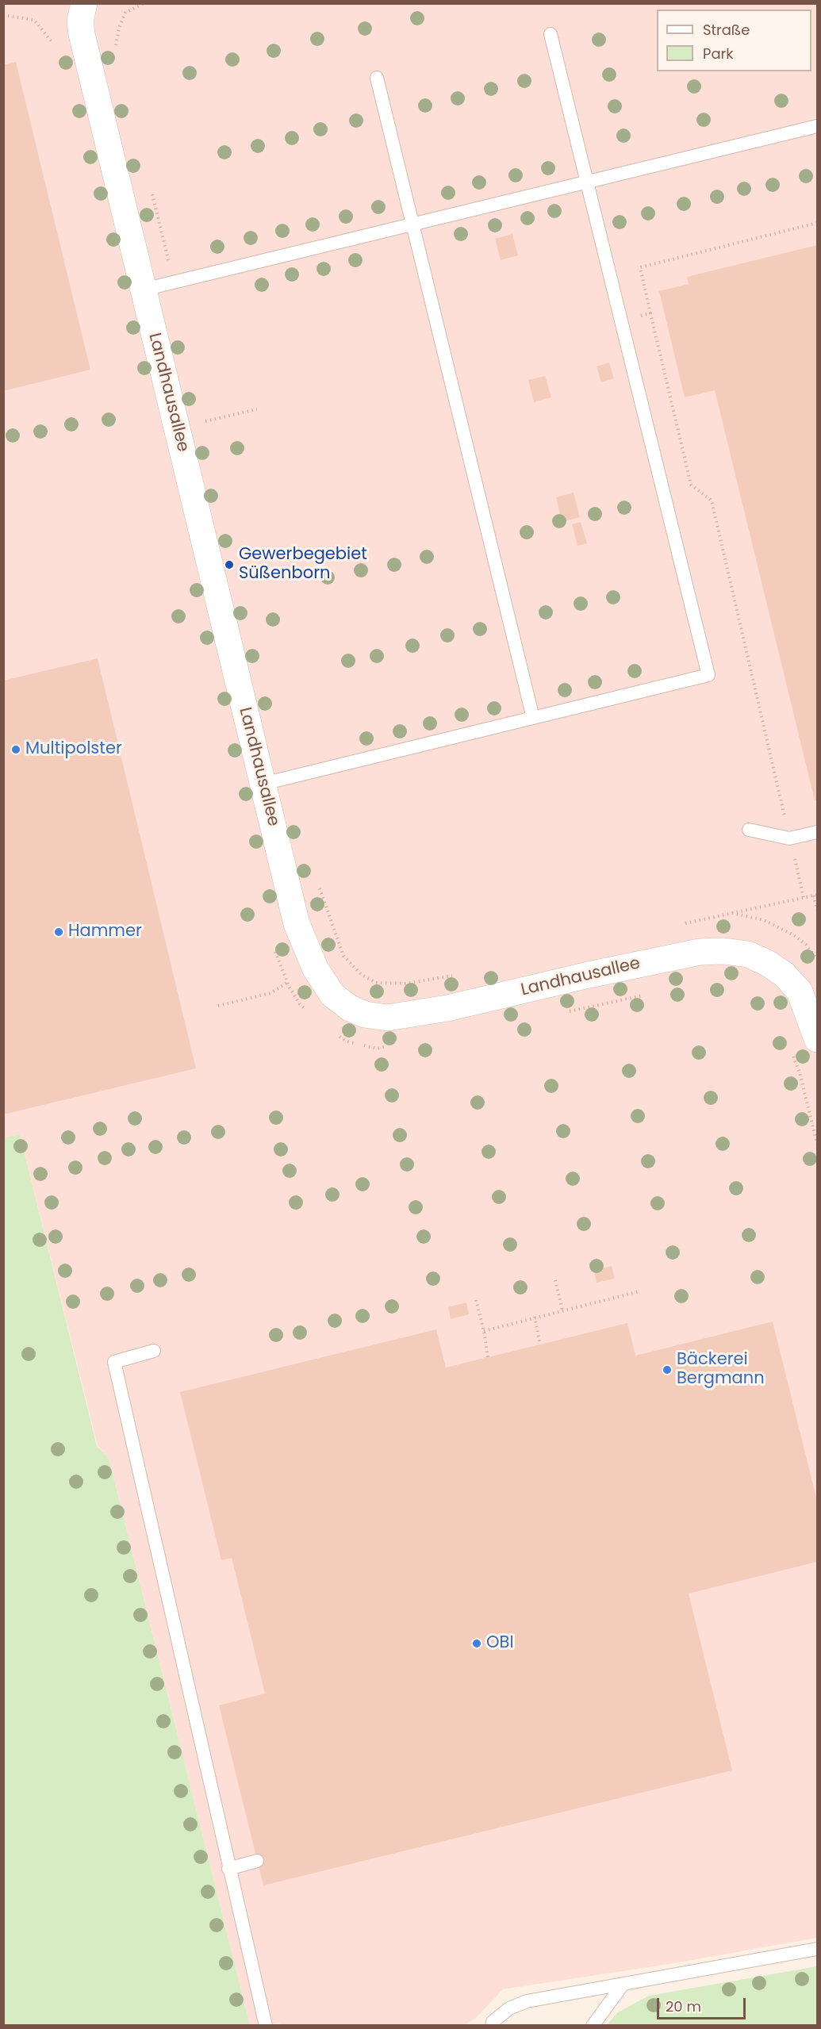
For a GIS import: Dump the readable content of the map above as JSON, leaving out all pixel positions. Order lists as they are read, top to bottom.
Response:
{
  "streets": {
    "street": ["Landhausallee"]
  },
  "places": [
    "Gewerbegebiet Süßenborn",
    "Multipolster",
    "Hammer",
    "Bäckerei Bergmann",
    "OBI"
  ],
  "legend": ["Straße", "Park"],
  "scale_bar": "20 m"
}
